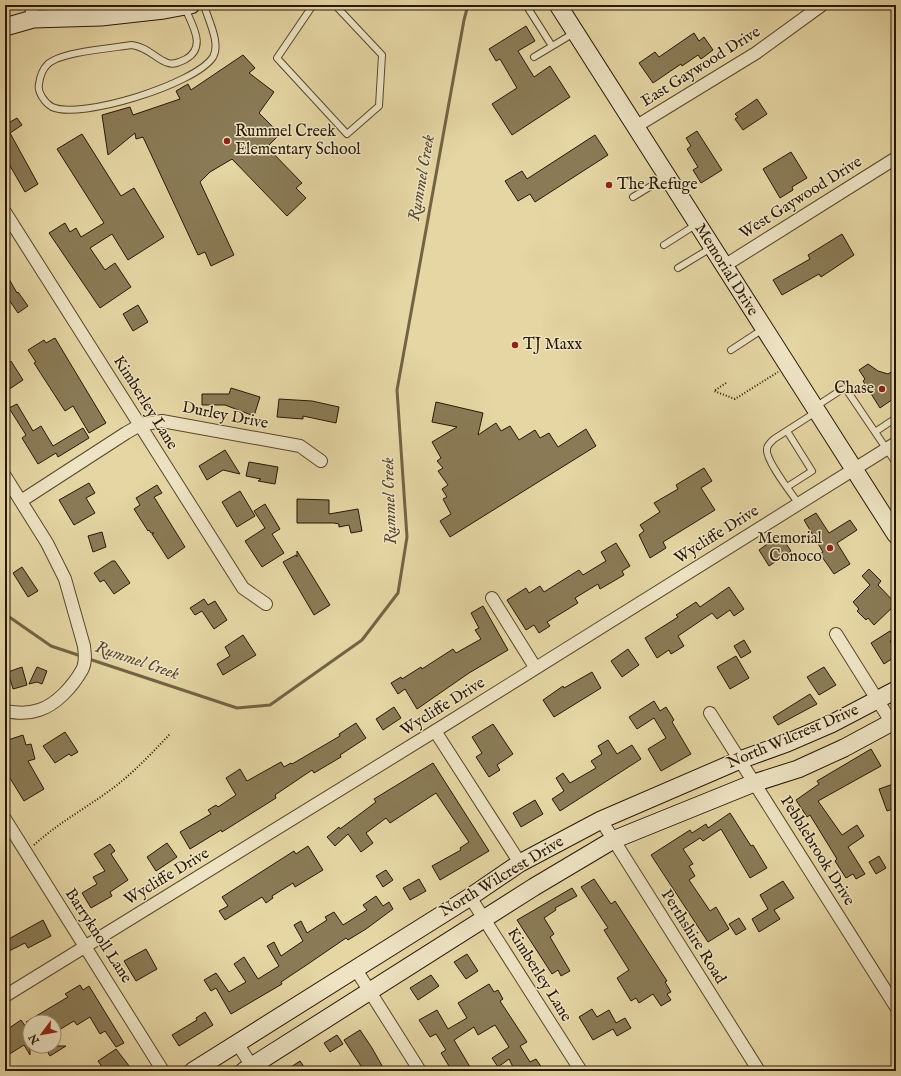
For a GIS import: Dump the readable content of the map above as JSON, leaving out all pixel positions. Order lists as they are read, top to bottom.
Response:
{
  "streets": {
    "main road": ["Memorial Drive", "North Wilcrest Drive"],
    "street": [
      "East Gaywood Drive",
      "West Gaywood Drive",
      "Kimberley Lane",
      "Durley Drive",
      "Wycliffe Drive",
      "Pebblebrook Drive",
      "Barryknoll Lane",
      "Perthshire Road"
    ]
  },
  "crossings": [
    ["East Gaywood Drive", "Memorial Drive"],
    ["West Gaywood Drive", "Memorial Drive"],
    ["Memorial Drive", "Wycliffe Drive"],
    ["Kimberley Lane", "Durley Drive"],
    ["Kimberley Lane", "North Wilcrest Drive"],
    ["Wycliffe Drive", "Barryknoll Lane"],
    ["North Wilcrest Drive", "Pebblebrook Drive"],
    ["North Wilcrest Drive", "Perthshire Road"]
  ],
  "water": ["Rummel Creek"],
  "places": [
    "Rummel Creek Elementary School",
    "The Refuge",
    "TJ Maxx",
    "Chase",
    "Memorial Conoco"
  ],
  "north": "bottom left"
}
